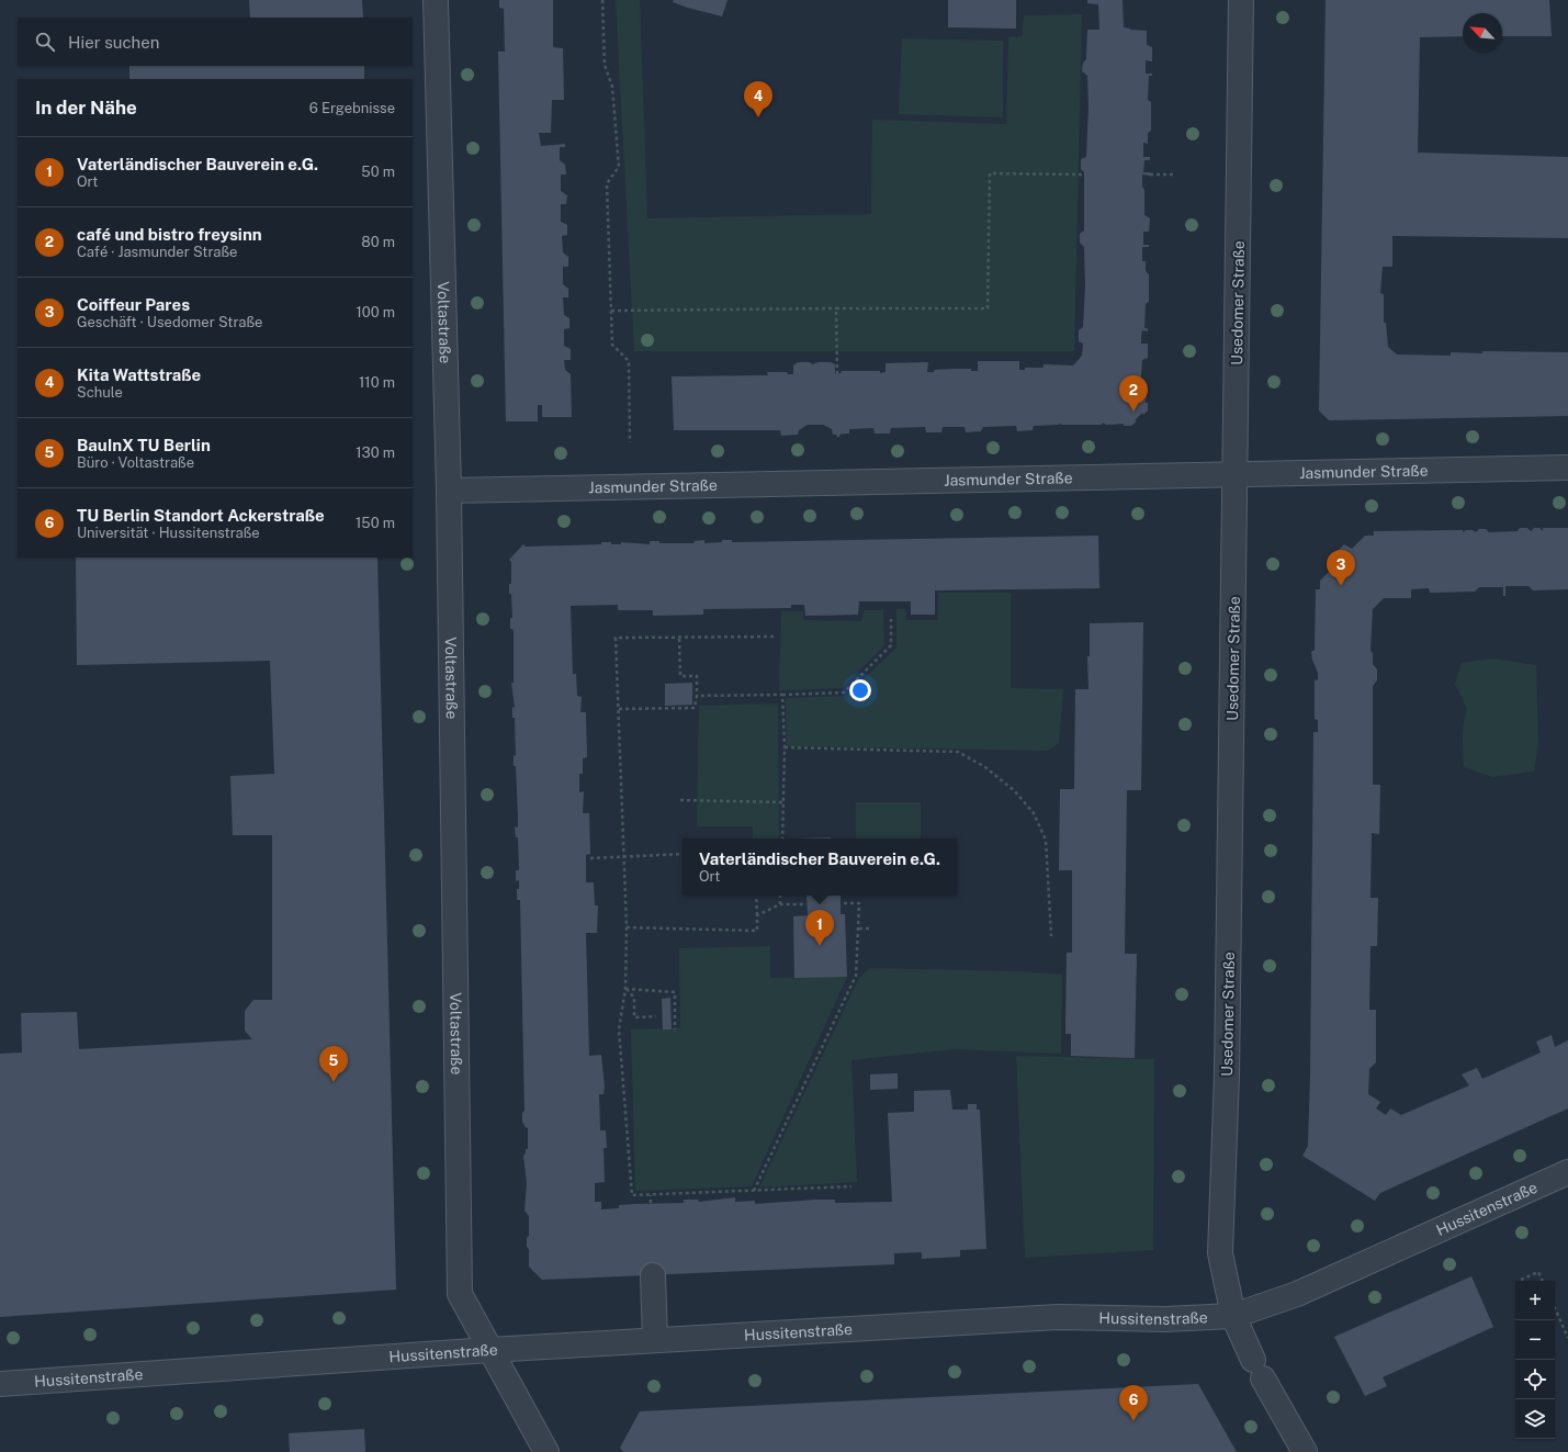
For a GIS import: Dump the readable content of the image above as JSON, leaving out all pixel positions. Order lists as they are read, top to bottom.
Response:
{
  "streets": {
    "street": [
      "Usedomer Straße",
      "Voltastraße",
      "Jasmunder Straße",
      "Hussitenstraße"
    ]
  },
  "crossings": [
    ["Usedomer Straße", "Jasmunder Straße"],
    ["Usedomer Straße", "Hussitenstraße"],
    ["Voltastraße", "Jasmunder Straße"],
    ["Voltastraße", "Hussitenstraße"]
  ],
  "north": "top left",
  "page": {
    "search": "Hier suchen",
    "heading": ["In der Nähe", "6 Ergebnisse"],
    "pins": [
      "4",
      "2",
      "3",
      "1",
      "5",
      "6"
    ],
    "list": [
      {
        "mark": "1",
        "name": "Vaterländischer Bauverein e.G.",
        "note": "Ort",
        "value": "50 m"
      },
      {
        "mark": "2",
        "name": "café und bistro freysinn",
        "note": "Café · Jasmunder Straße",
        "value": "80 m"
      },
      {
        "mark": "3",
        "name": "Coiffeur Pares",
        "note": "Geschäft · Usedomer Straße",
        "value": "100 m"
      },
      {
        "mark": "4",
        "name": "Kita Wattstraße",
        "note": "Schule",
        "value": "110 m"
      },
      {
        "mark": "5",
        "name": "BauInX TU Berlin",
        "note": "Büro · Voltastraße",
        "value": "130 m"
      },
      {
        "mark": "6",
        "name": "TU Berlin Standort Ackerstraße",
        "note": "Universität · Hussitenstraße",
        "value": "150 m"
      }
    ],
    "popup": ["Vaterländischer Bauverein e.G.", "Ort"],
    "map_buttons": ["+", "−"]
  }
}
